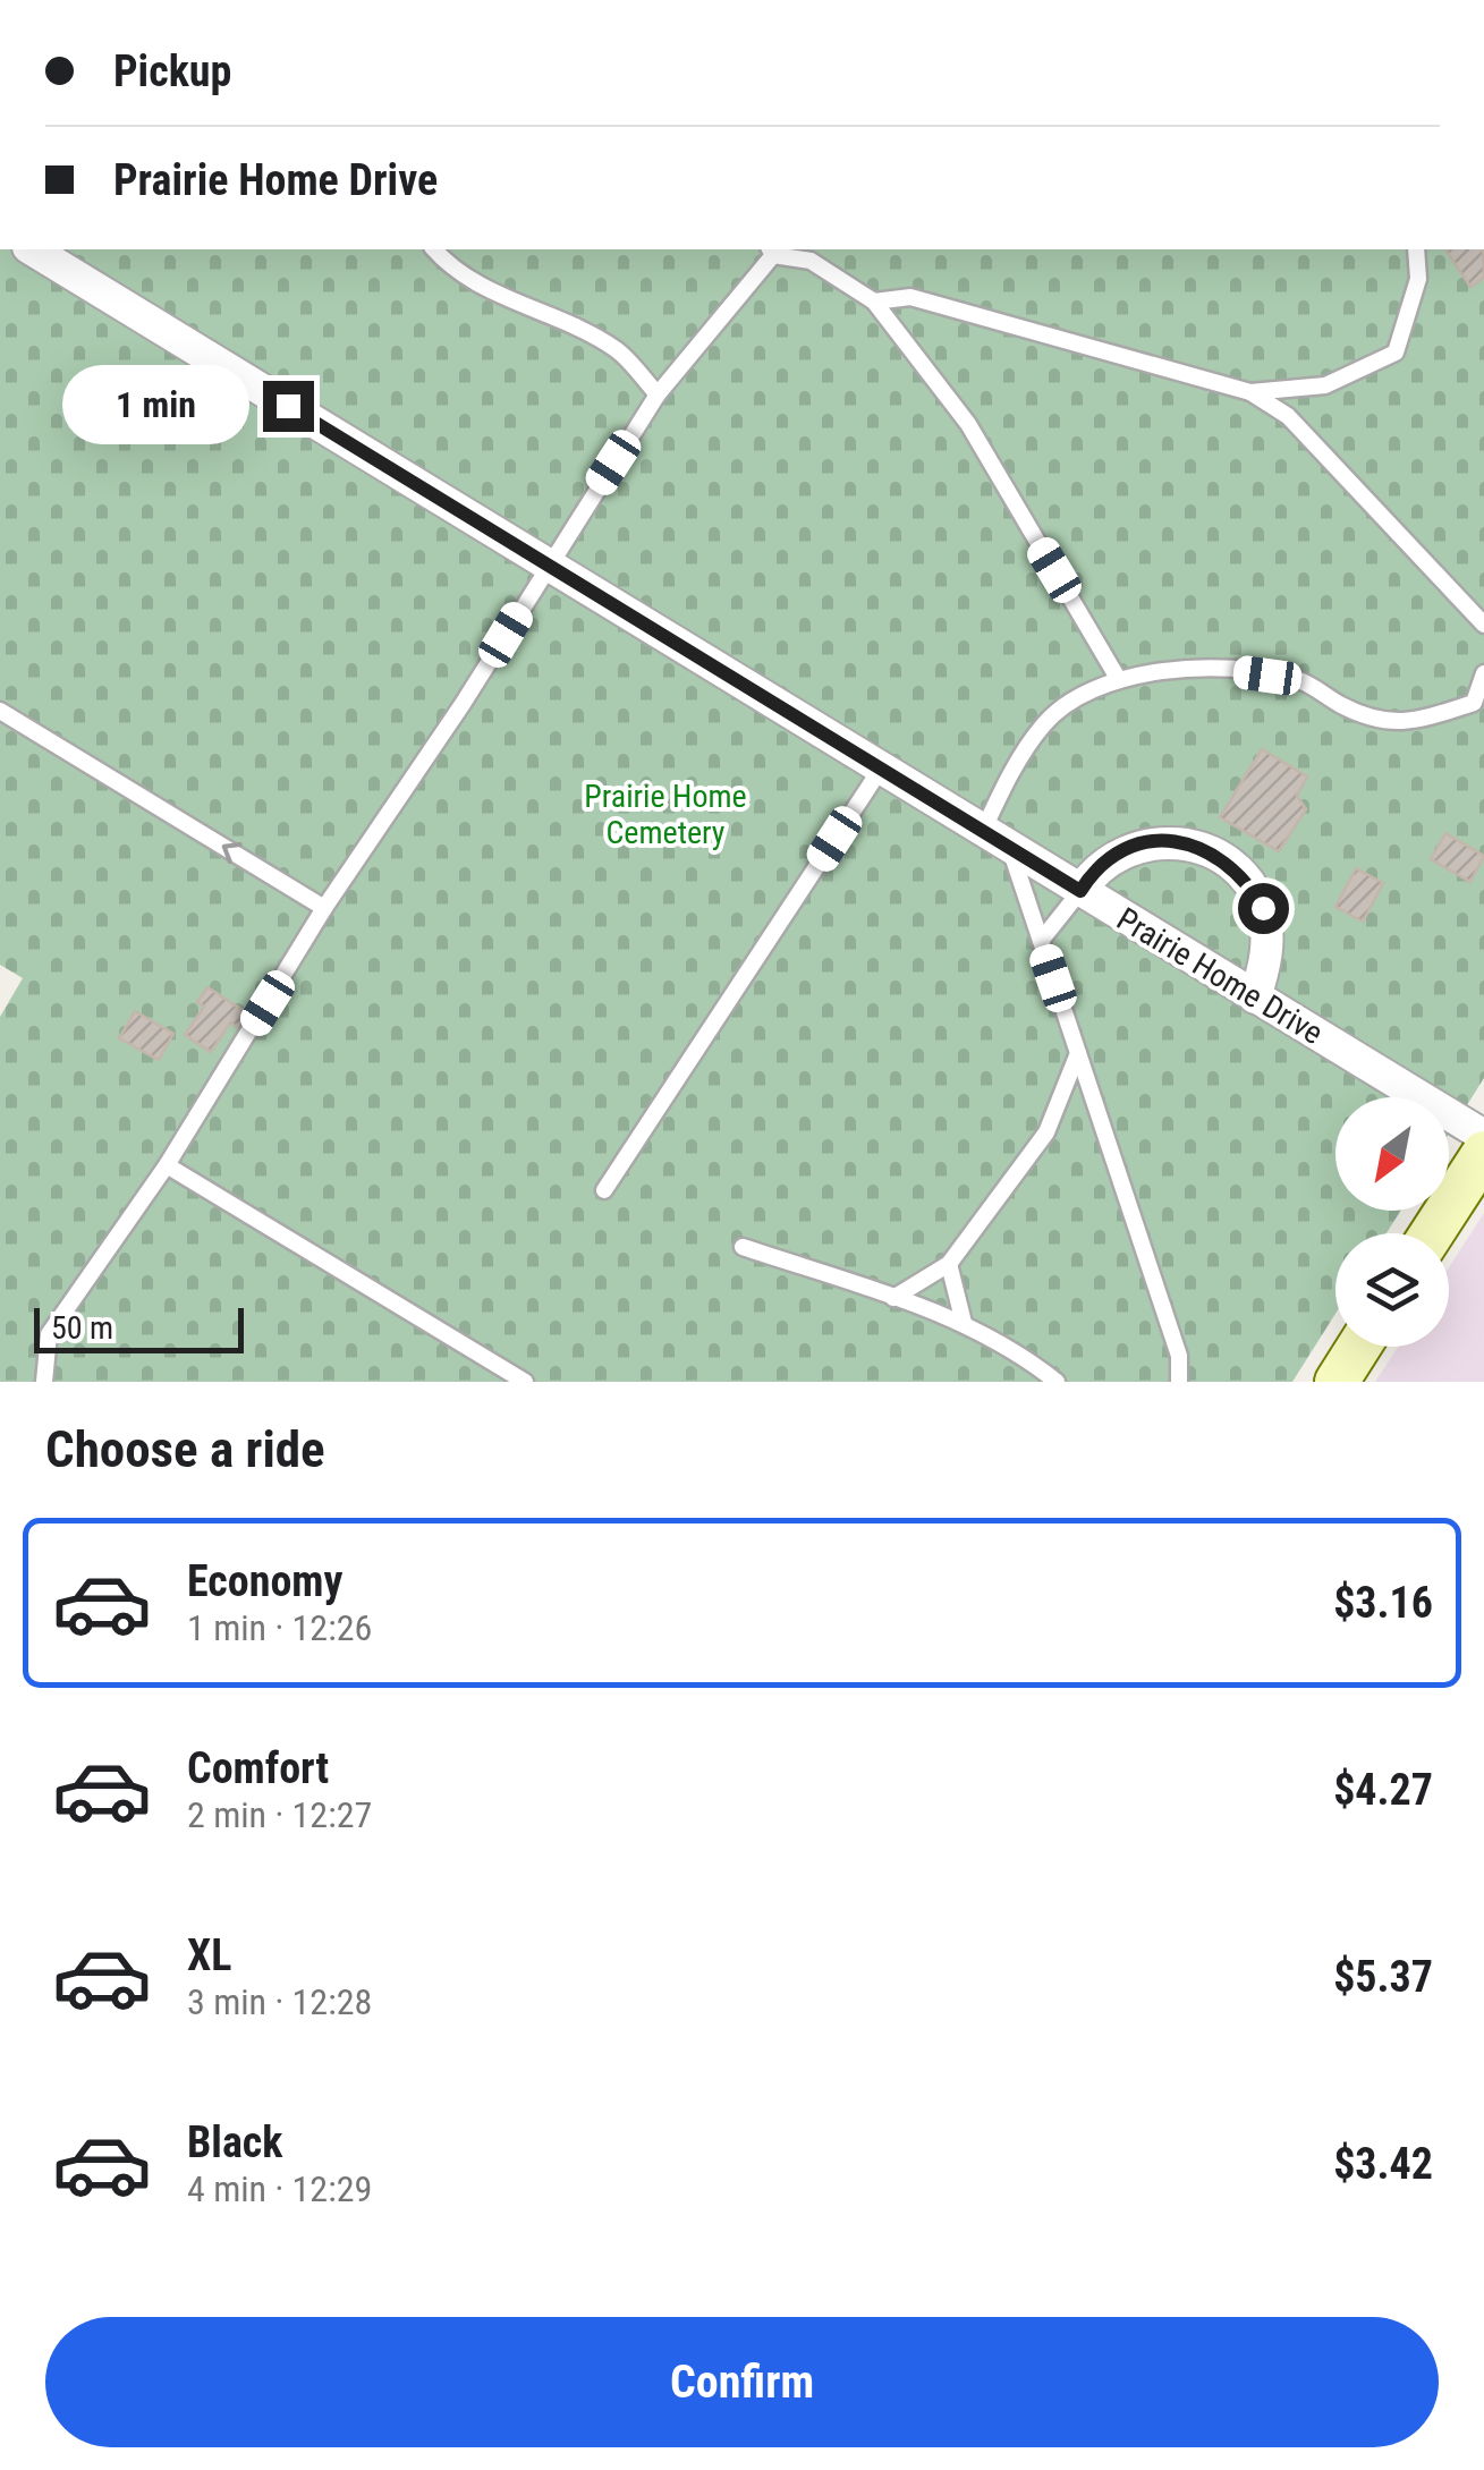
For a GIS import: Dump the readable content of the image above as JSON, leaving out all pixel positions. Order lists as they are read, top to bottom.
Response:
{
  "streets": {
    "street": ["Prairie Home Drive"]
  },
  "parks": ["Prairie Home Cemetery"],
  "scale_bar": "50 m",
  "north": "bottom left",
  "page": {
    "banner": ["Pickup", "Prairie Home Drive"],
    "bubble": "1 min",
    "scale": "50 m",
    "heading": "Choose a ride",
    "list": [
      {
        "name": "Economy",
        "note": "1 min · 12:26",
        "value": "$3.16"
      },
      {
        "name": "Comfort",
        "note": "2 min · 12:27",
        "value": "$4.27"
      },
      {
        "name": "XL",
        "note": "3 min · 12:28",
        "value": "$5.37"
      },
      {
        "name": "Black",
        "note": "4 min · 12:29",
        "value": "$3.42"
      }
    ],
    "buttons": "Confirm"
  }
}
